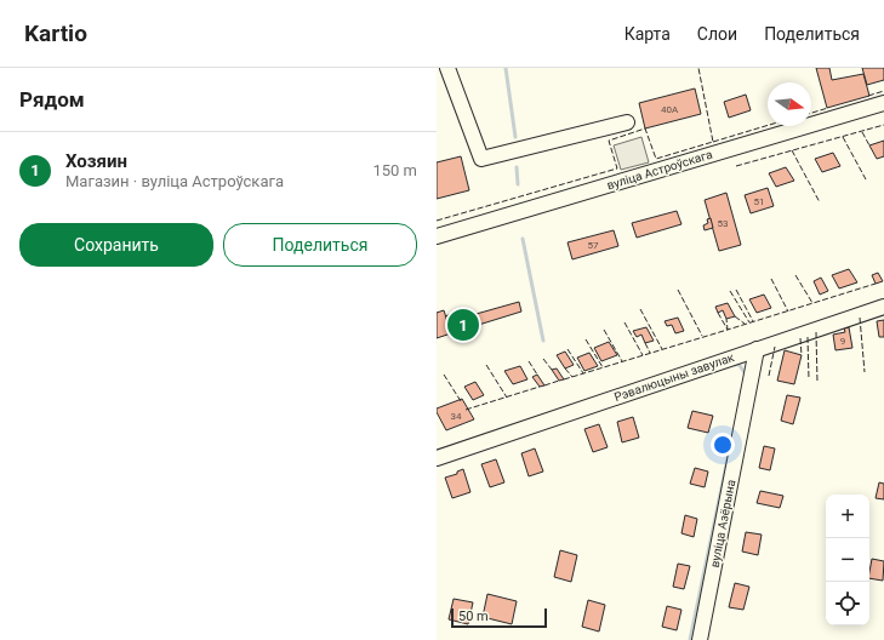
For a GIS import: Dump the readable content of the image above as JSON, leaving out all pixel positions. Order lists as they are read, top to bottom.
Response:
{
  "streets": {
    "street": ["вуліца Астроўскага", "Рэвалюцыны завулак", "вуліца Азёрына"]
  },
  "crossings": [
    ["Рэвалюцыны завулак", "вуліца Азёрына"]
  ],
  "house_numbers": [
    "40А",
    "51",
    "53",
    "57",
    "9",
    "34"
  ],
  "scale_bar": "50 m",
  "north": "right",
  "page": {
    "header": "Kartio",
    "nav": ["Карта", "Слои", "Поделиться"],
    "heading": "Рядом",
    "list": [
      {
        "mark": "1",
        "name": "Хозяин",
        "note": "Магазин · вуліца Астроўскага",
        "value": "150 m"
      }
    ],
    "buttons": ["Сохранить", "Поделиться"],
    "pins": "1",
    "map_buttons": ["+", "−"],
    "scale": "50 m"
  }
}
